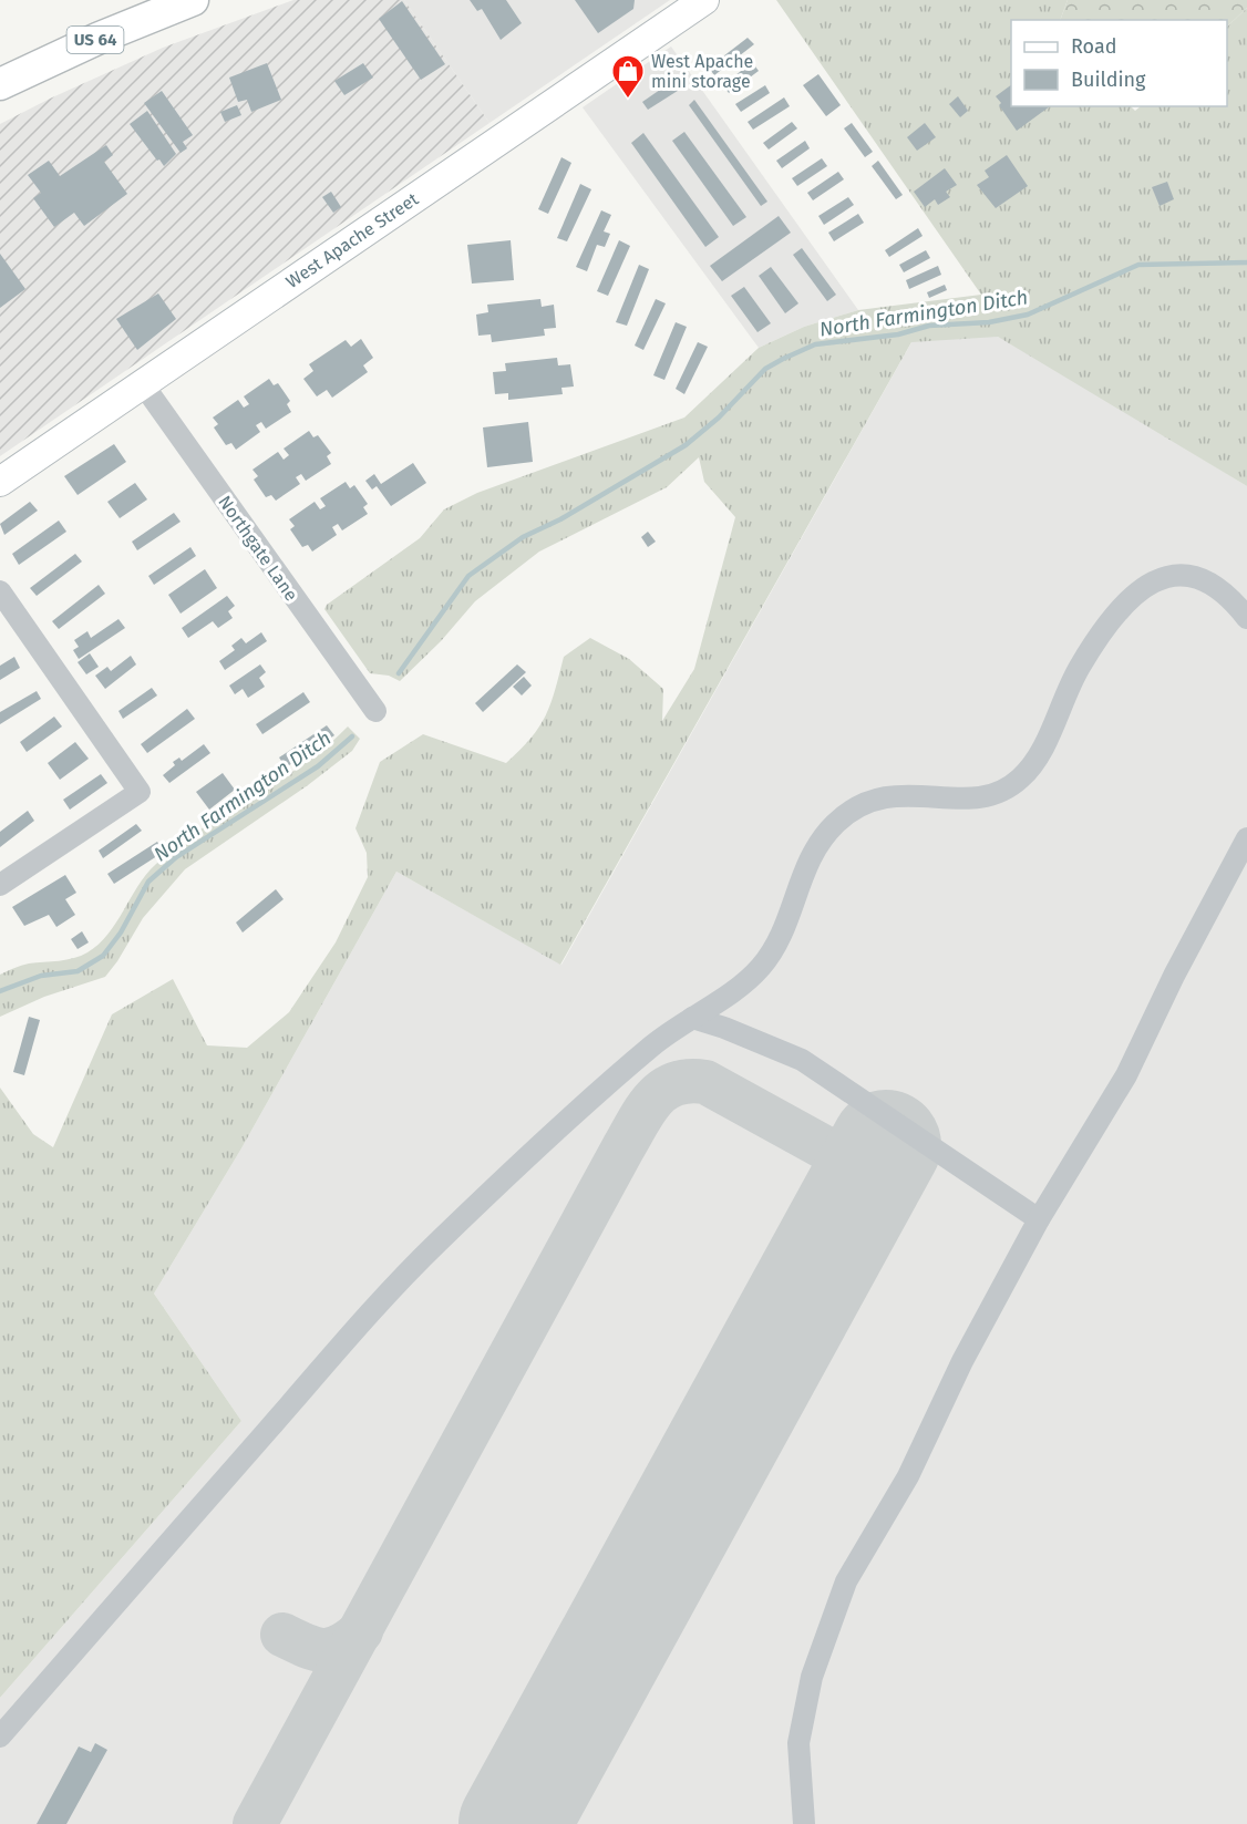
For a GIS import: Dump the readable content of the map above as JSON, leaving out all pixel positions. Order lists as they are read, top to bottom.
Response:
{
  "streets": {
    "highway": ["US 64"],
    "main road": ["West Apache Street"],
    "street": ["Northgate Lane"]
  },
  "crossings": [
    ["West Apache Street", "Northgate Lane"]
  ],
  "water": ["North Farmington Ditch"],
  "places": {
    "shop": ["West Apache mini storage"]
  },
  "legend": ["Road", "Building"]
}
